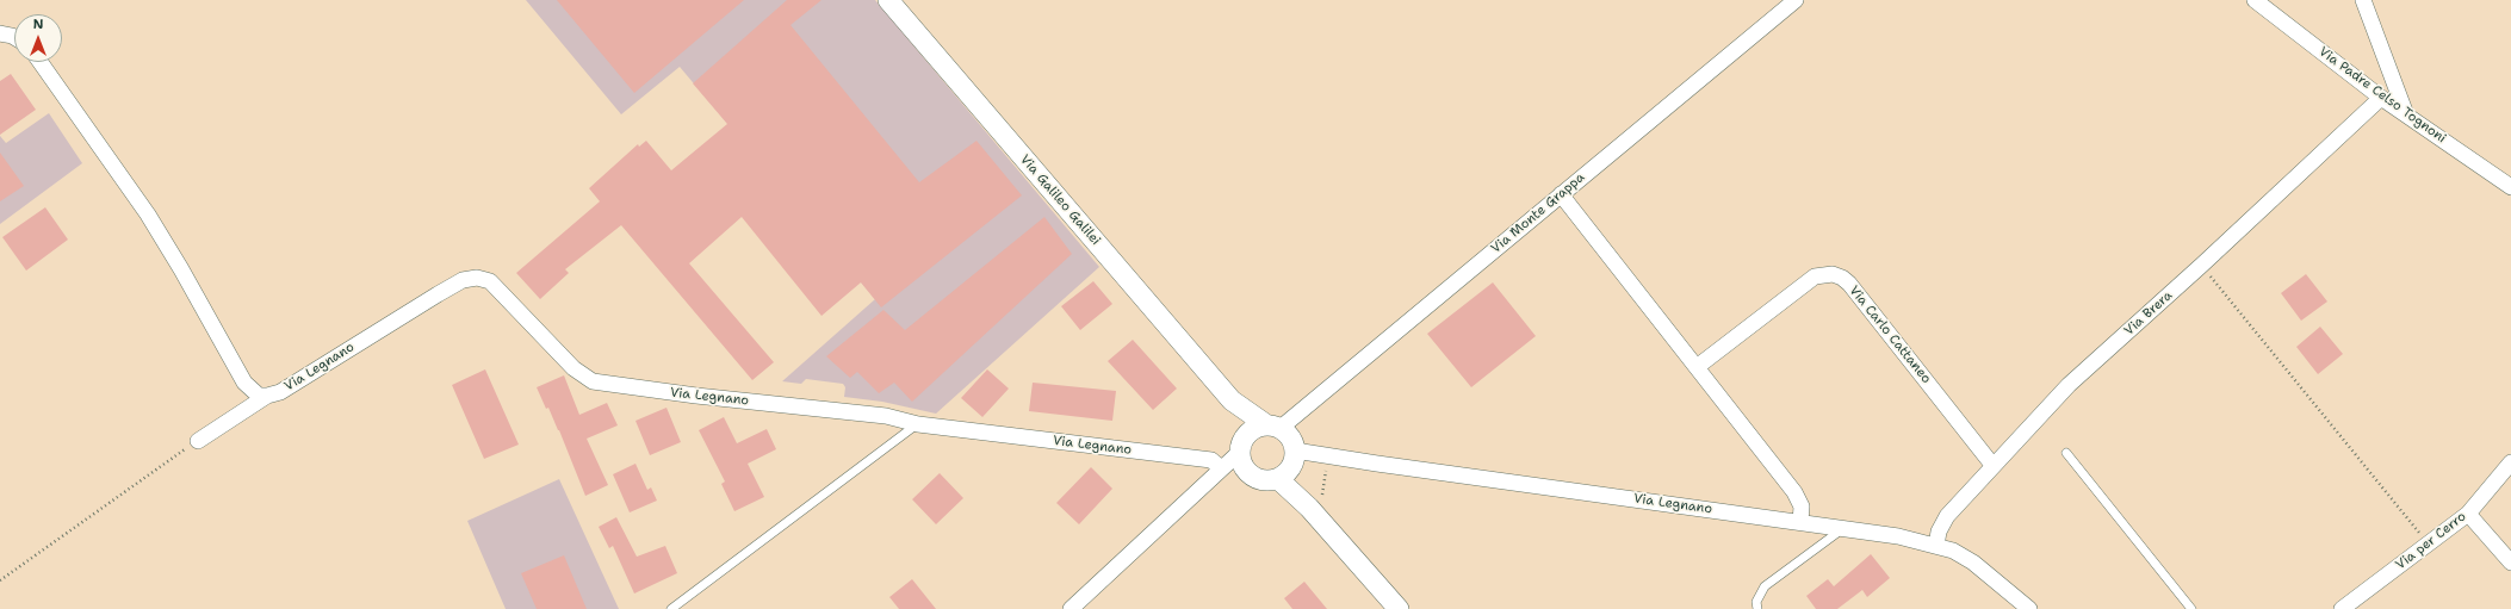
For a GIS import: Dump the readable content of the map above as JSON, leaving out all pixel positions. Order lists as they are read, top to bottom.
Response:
{
  "streets": {
    "street": [
      "Via Padre Celso Tognoni",
      "Via Galileo Galilei",
      "Via Monte Grappa",
      "Via Brera",
      "Via Carlo Cattaneo",
      "Via Legnano",
      "Via per Cerro"
    ]
  },
  "crossings": [
    ["Via Padre Celso Tognoni", "Via Brera"],
    ["Via Galileo Galilei", "Via Monte Grappa"],
    ["Via Galileo Galilei", "Via Legnano"],
    ["Via Monte Grappa", "Via Legnano"],
    ["Via Brera", "Via Carlo Cattaneo"],
    ["Via Brera", "Via Legnano"]
  ],
  "north": "top"
}
